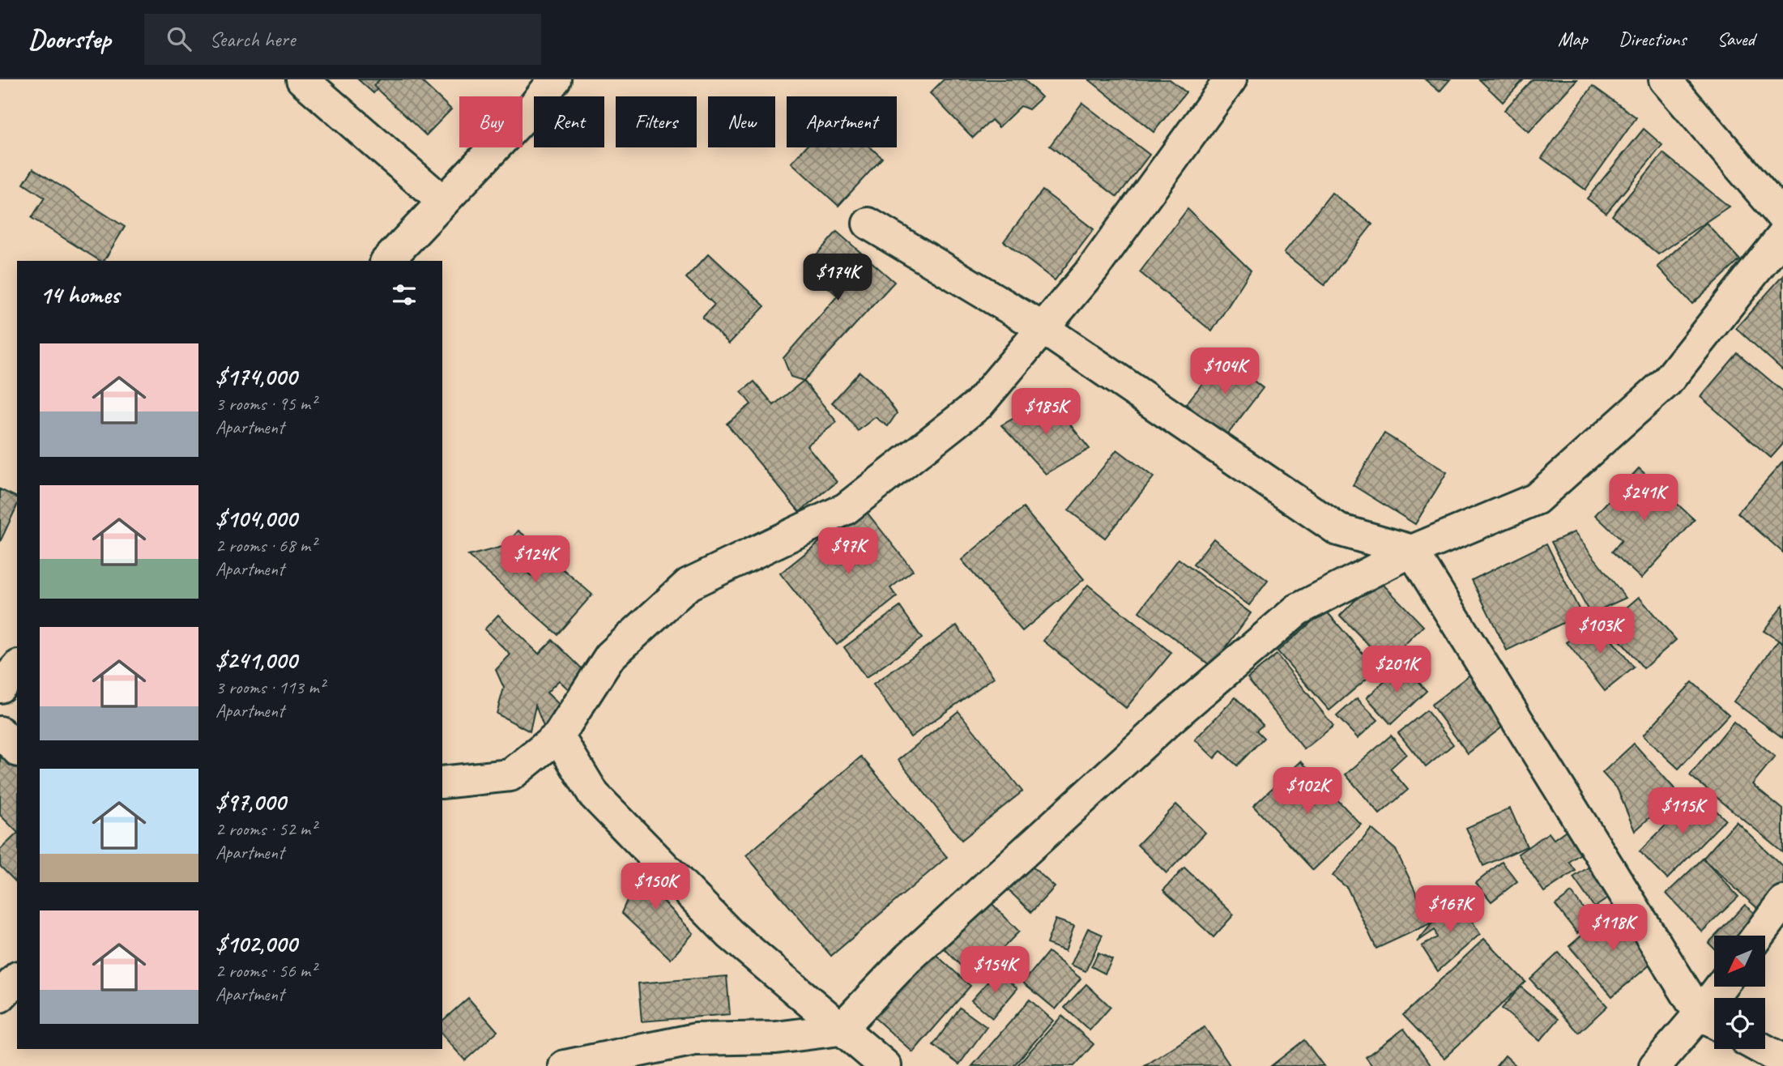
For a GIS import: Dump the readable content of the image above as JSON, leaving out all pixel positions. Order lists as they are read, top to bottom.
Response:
{
  "north": "bottom left",
  "page": {
    "header": "Doorstep",
    "search": "Search here",
    "nav": ["Map", "Directions", "Saved"],
    "chip": [
      "Buy",
      "Rent",
      "Filters",
      "New",
      "Apartment"
    ],
    "price": [
      "$174K",
      "$104K",
      "$185K",
      "$241K",
      "$97K",
      "$124K",
      "$103K",
      "$201K",
      "$102K",
      "$115K",
      "$150K",
      "$167K",
      "$118K",
      "$154K"
    ],
    "heading": "14 homes",
    "list": [
      {
        "name": "$174,000",
        "note": "3 rooms · 95 m² · Apartment"
      },
      {
        "name": "$104,000",
        "note": "2 rooms · 68 m² · Apartment"
      },
      {
        "name": "$241,000",
        "note": "3 rooms · 113 m² · Apartment"
      },
      {
        "name": "$97,000",
        "note": "2 rooms · 52 m² · Apartment"
      },
      {
        "name": "$102,000",
        "note": "2 rooms · 56 m² · Apartment"
      }
    ]
  }
}
